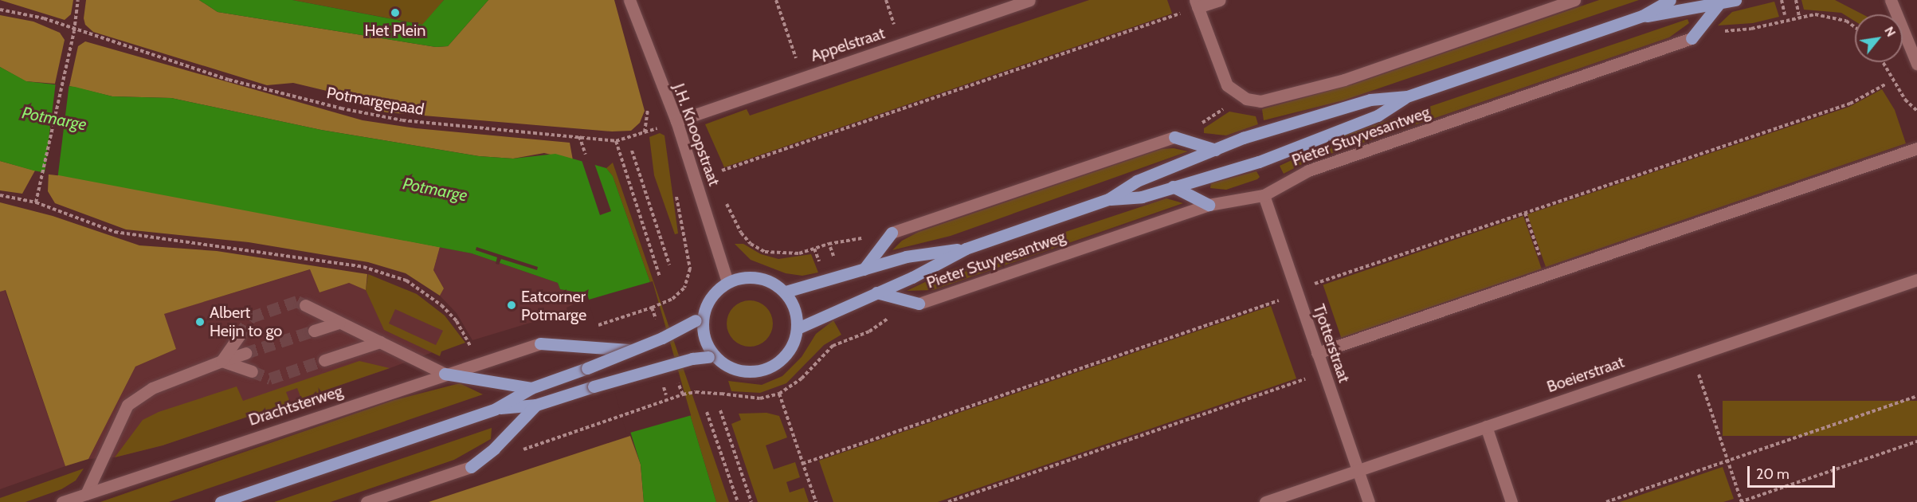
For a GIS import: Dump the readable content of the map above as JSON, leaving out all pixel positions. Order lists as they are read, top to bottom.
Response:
{
  "streets": {
    "main road": ["Pieter Stuyvesantweg"],
    "street": [
      "Appelstraat",
      "J.H. Knoopstraat",
      "Tjotterstraat",
      "Boeierstraat",
      "Drachtsterweg"
    ],
    "path": ["Potmargepaad"]
  },
  "crossings": [
    ["Appelstraat", "J.H. Knoopstraat"],
    ["J.H. Knoopstraat", "Pieter Stuyvesantweg"],
    ["Pieter Stuyvesantweg", "Tjotterstraat"],
    ["Tjotterstraat", "Boeierstraat"]
  ],
  "water": ["Potmarge"],
  "places": ["Het Plein", "Eatcorner Potmarge", "Albert Heijn to go"],
  "scale_bar": "20 m",
  "north": "top right"
}
